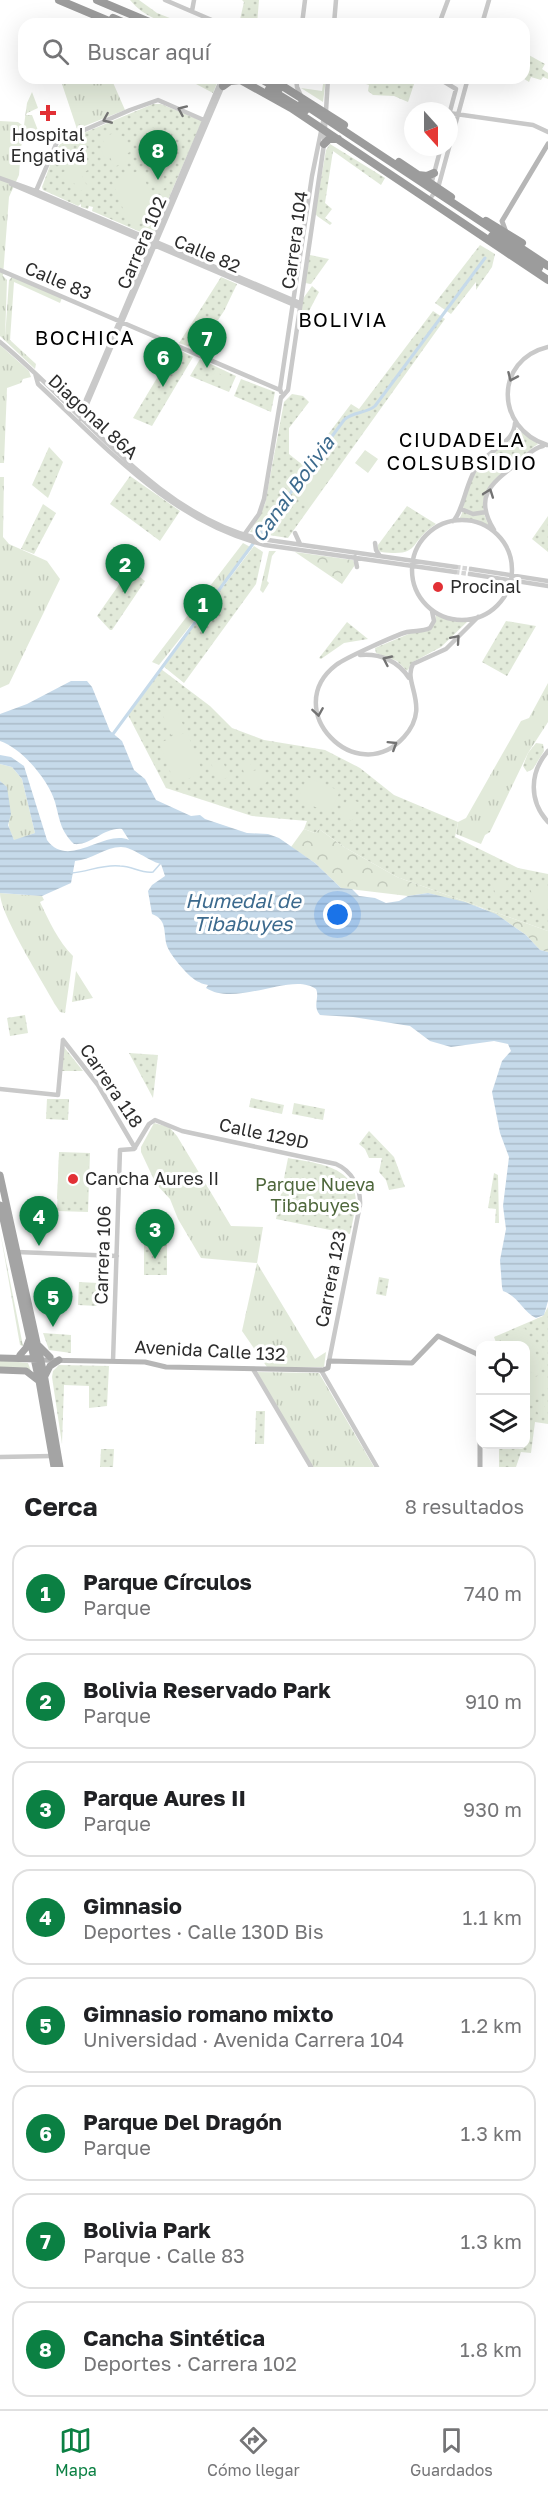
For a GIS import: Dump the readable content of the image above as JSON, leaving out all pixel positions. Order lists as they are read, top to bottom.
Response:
{
  "streets": {
    "main road": ["Avenida Calle 132"],
    "street": [
      "Carrera 104",
      "Carrera 102",
      "Calle 82",
      "Calle 83",
      "Diagonal 86A",
      "Carrera 118",
      "Calle 129D",
      "Carrera 106",
      "Carrera 123"
    ]
  },
  "crossings": [
    ["Carrera 104", "Calle 82"],
    ["Carrera 104", "Calle 83"],
    ["Carrera 104", "Diagonal 86A"],
    ["Carrera 102", "Calle 82"],
    ["Carrera 102", "Calle 83"],
    ["Carrera 102", "Diagonal 86A"],
    ["Carrera 118", "Calle 129D"],
    ["Carrera 118", "Carrera 106"],
    ["Calle 129D", "Carrera 106"],
    ["Calle 129D", "Carrera 123"],
    ["Carrera 106", "Avenida Calle 132"]
  ],
  "districts": ["BOLIVIA", "BOCHICA", "CIUDADELA COLSUBSIDIO"],
  "water": ["Canal Bolivia", "Humedal de Tibabuyes"],
  "parks": ["Parque Nueva Tibabuyes"],
  "places": {
    "health": ["Hospital Engativá"],
    "other": ["Procinal", "Cancha Aures II"]
  },
  "north": "bottom",
  "page": {
    "search": "Buscar aquí",
    "pins": [
      "8",
      "7",
      "6",
      "2",
      "1",
      "4",
      "3",
      "5"
    ],
    "heading": ["Cerca", "8 resultados"],
    "list": [
      {
        "mark": "1",
        "name": "Parque Círculos",
        "note": "Parque",
        "value": "740 m"
      },
      {
        "mark": "2",
        "name": "Bolivia Reservado Park",
        "note": "Parque",
        "value": "910 m"
      },
      {
        "mark": "3",
        "name": "Parque Aures II",
        "note": "Parque",
        "value": "930 m"
      },
      {
        "mark": "4",
        "name": "Gimnasio",
        "note": "Deportes · Calle 130D Bis",
        "value": "1.1 km"
      },
      {
        "mark": "5",
        "name": "Gimnasio romano mixto",
        "note": "Universidad · Avenida Carrera 104",
        "value": "1.2 km"
      },
      {
        "mark": "6",
        "name": "Parque Del Dragón",
        "note": "Parque",
        "value": "1.3 km"
      },
      {
        "mark": "7",
        "name": "Bolivia Park",
        "note": "Parque · Calle 83",
        "value": "1.3 km"
      },
      {
        "mark": "8",
        "name": "Cancha Sintética",
        "note": "Deportes · Carrera 102",
        "value": "1.8 km"
      }
    ],
    "nav": ["Mapa", "Cómo llegar", "Guardados"]
  }
}
